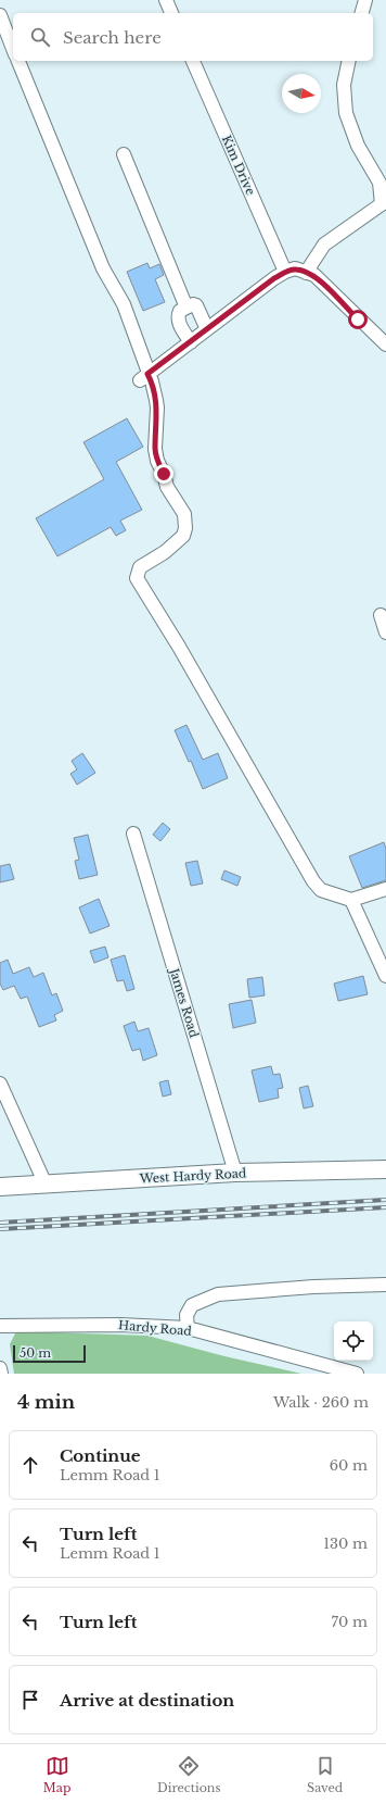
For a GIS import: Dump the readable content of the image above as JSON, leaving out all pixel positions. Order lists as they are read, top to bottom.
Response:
{
  "streets": {
    "main road": ["West Hardy Road"],
    "street": ["Kim Drive", "James Road", "Hardy Road"]
  },
  "crossings": [
    ["James Road", "West Hardy Road"]
  ],
  "scale_bar": "50 m",
  "north": "right",
  "page": {
    "search": "Search here",
    "scale": "50 m",
    "heading": ["4 min", "Walk · 260 m"],
    "list": [
      ["Continue", "Lemm Road 1", "60 m"],
      ["Turn left", "Lemm Road 1", "130 m"],
      ["Turn left", "70 m"],
      "Arrive at destination"
    ],
    "nav": ["Map", "Directions", "Saved"]
  }
}
